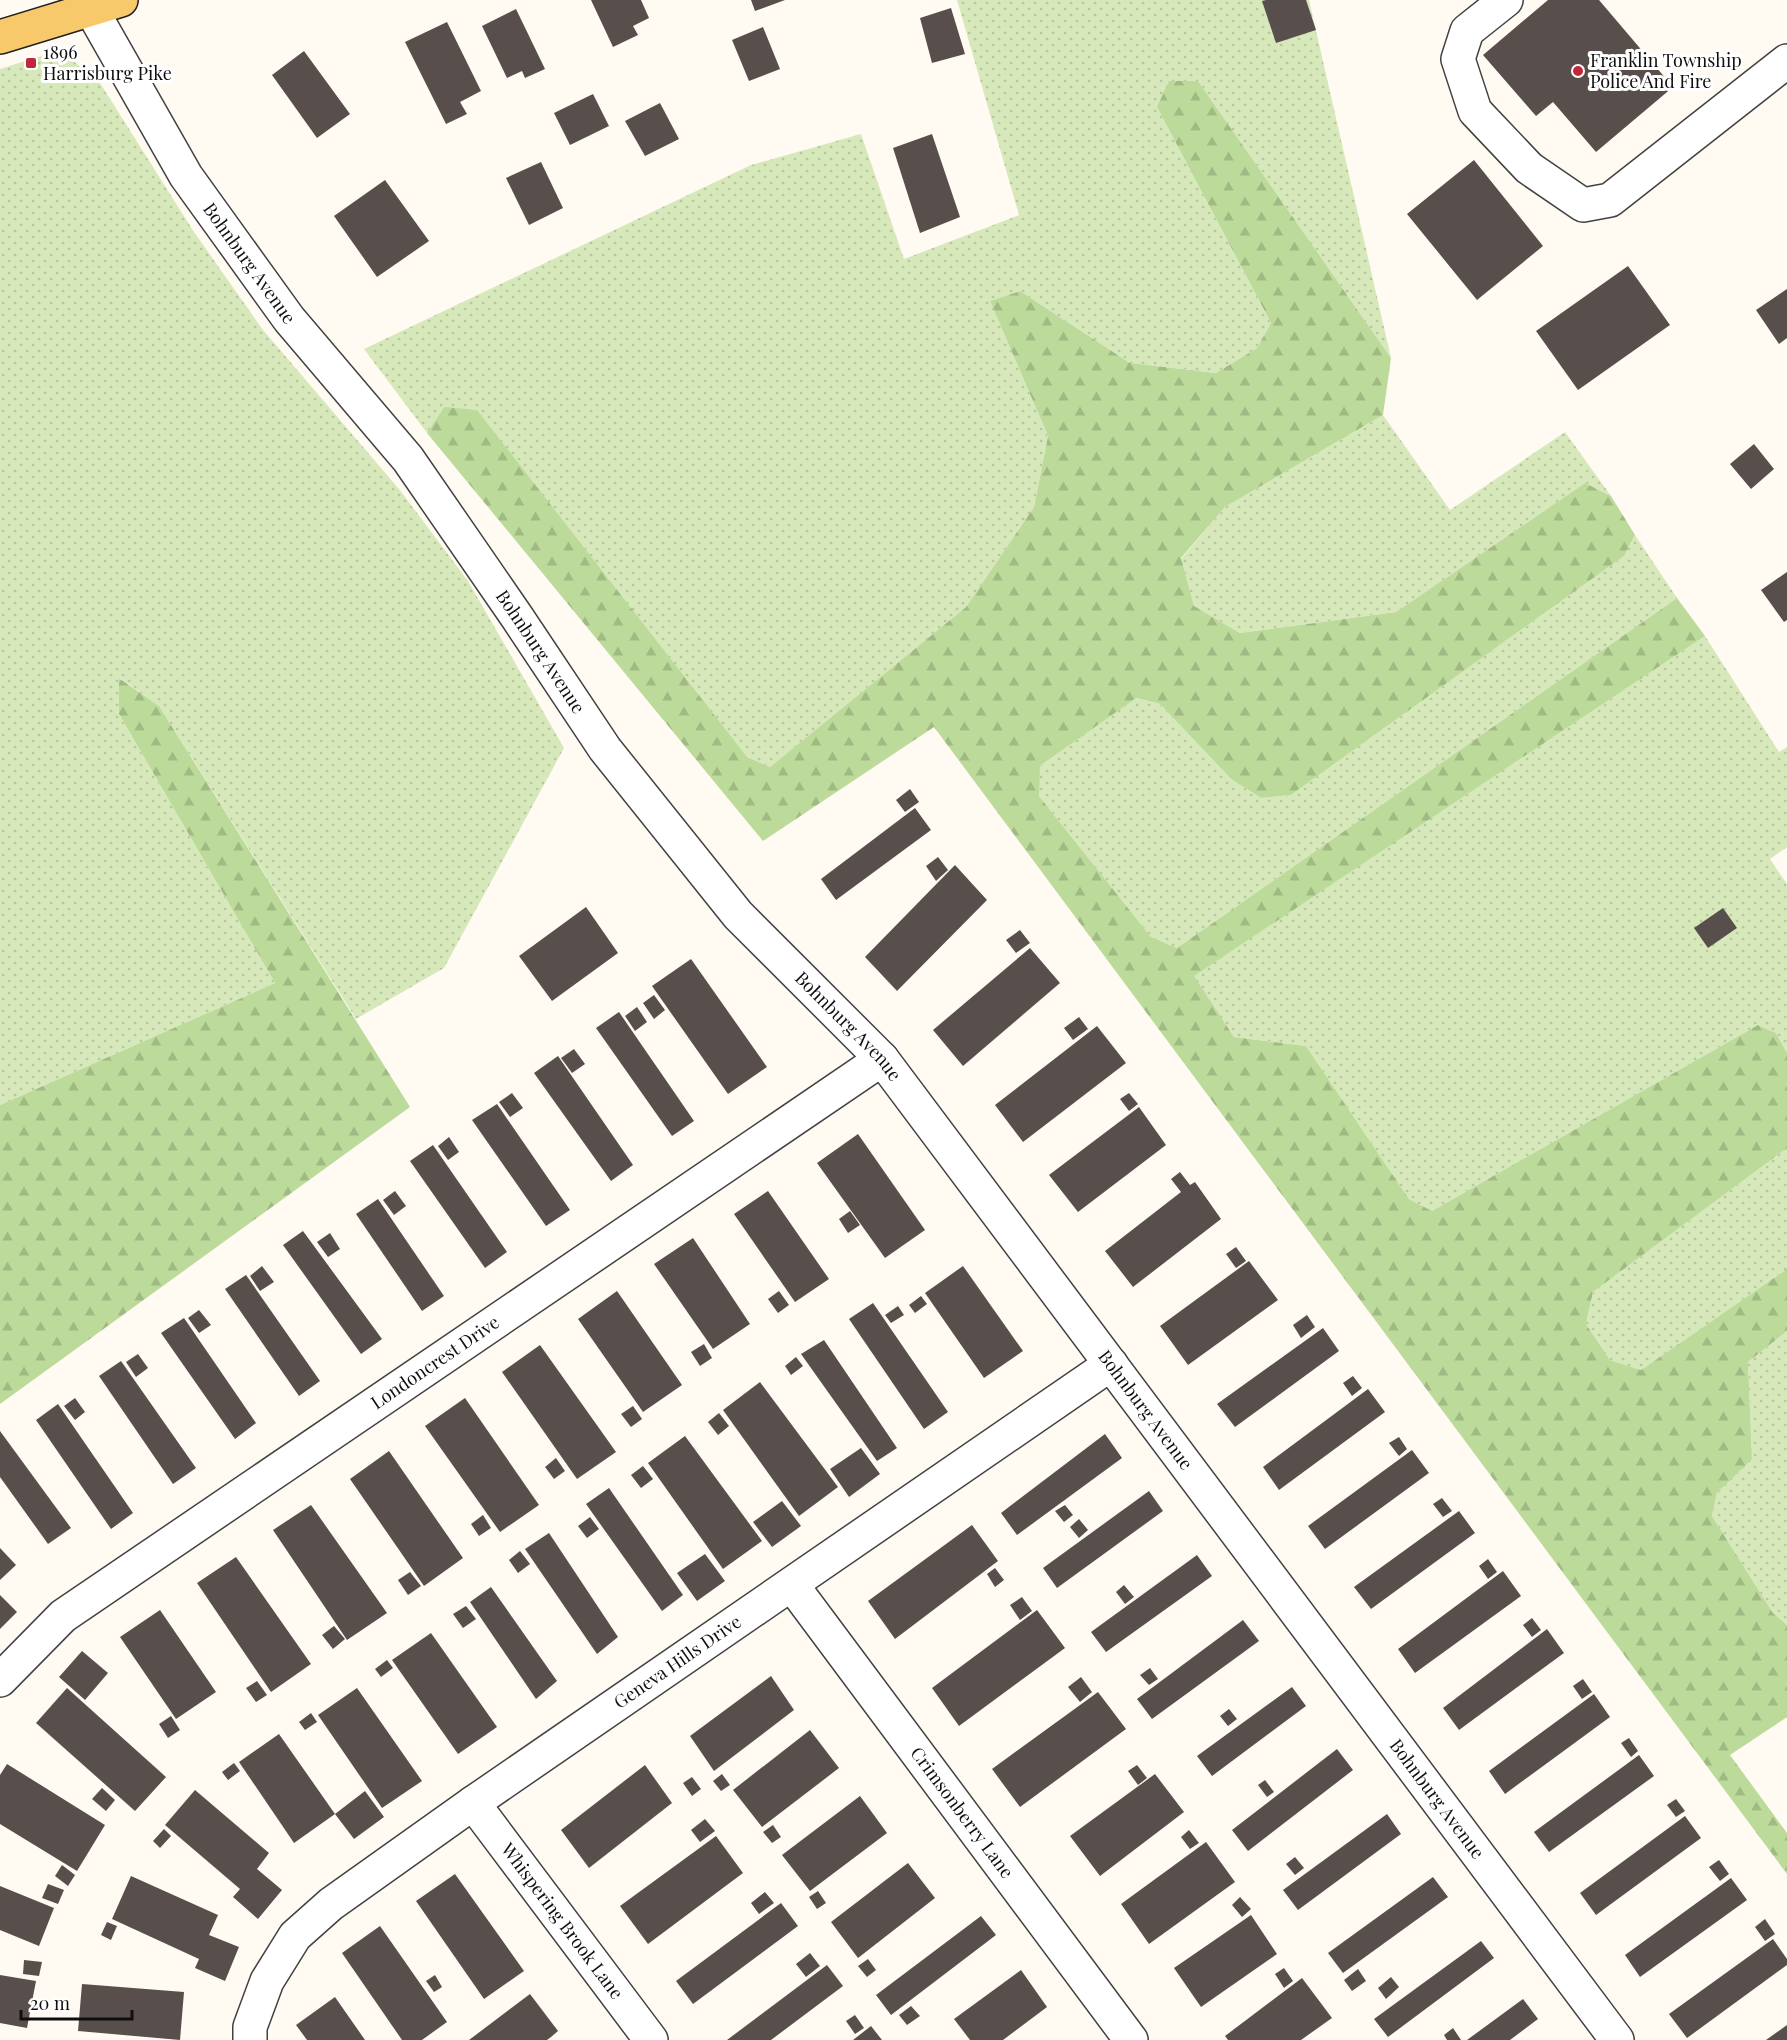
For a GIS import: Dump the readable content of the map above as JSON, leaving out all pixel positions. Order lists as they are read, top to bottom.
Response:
{
  "streets": {
    "street": [
      "Bohnburg Avenue",
      "Londoncrest Drive",
      "Geneva Hills Drive",
      "Crimsonberry Lane",
      "Whispering Brook Lane"
    ]
  },
  "crossings": [
    ["Bohnburg Avenue", "Londoncrest Drive"],
    ["Bohnburg Avenue", "Geneva Hills Drive"],
    ["Geneva Hills Drive", "Crimsonberry Lane"],
    ["Geneva Hills Drive", "Whispering Brook Lane"]
  ],
  "places": {
    "transit": ["1896 Harrisburg Pike"],
    "other": ["Franklin Township Police And Fire"]
  },
  "scale_bar": "20 m"
}
